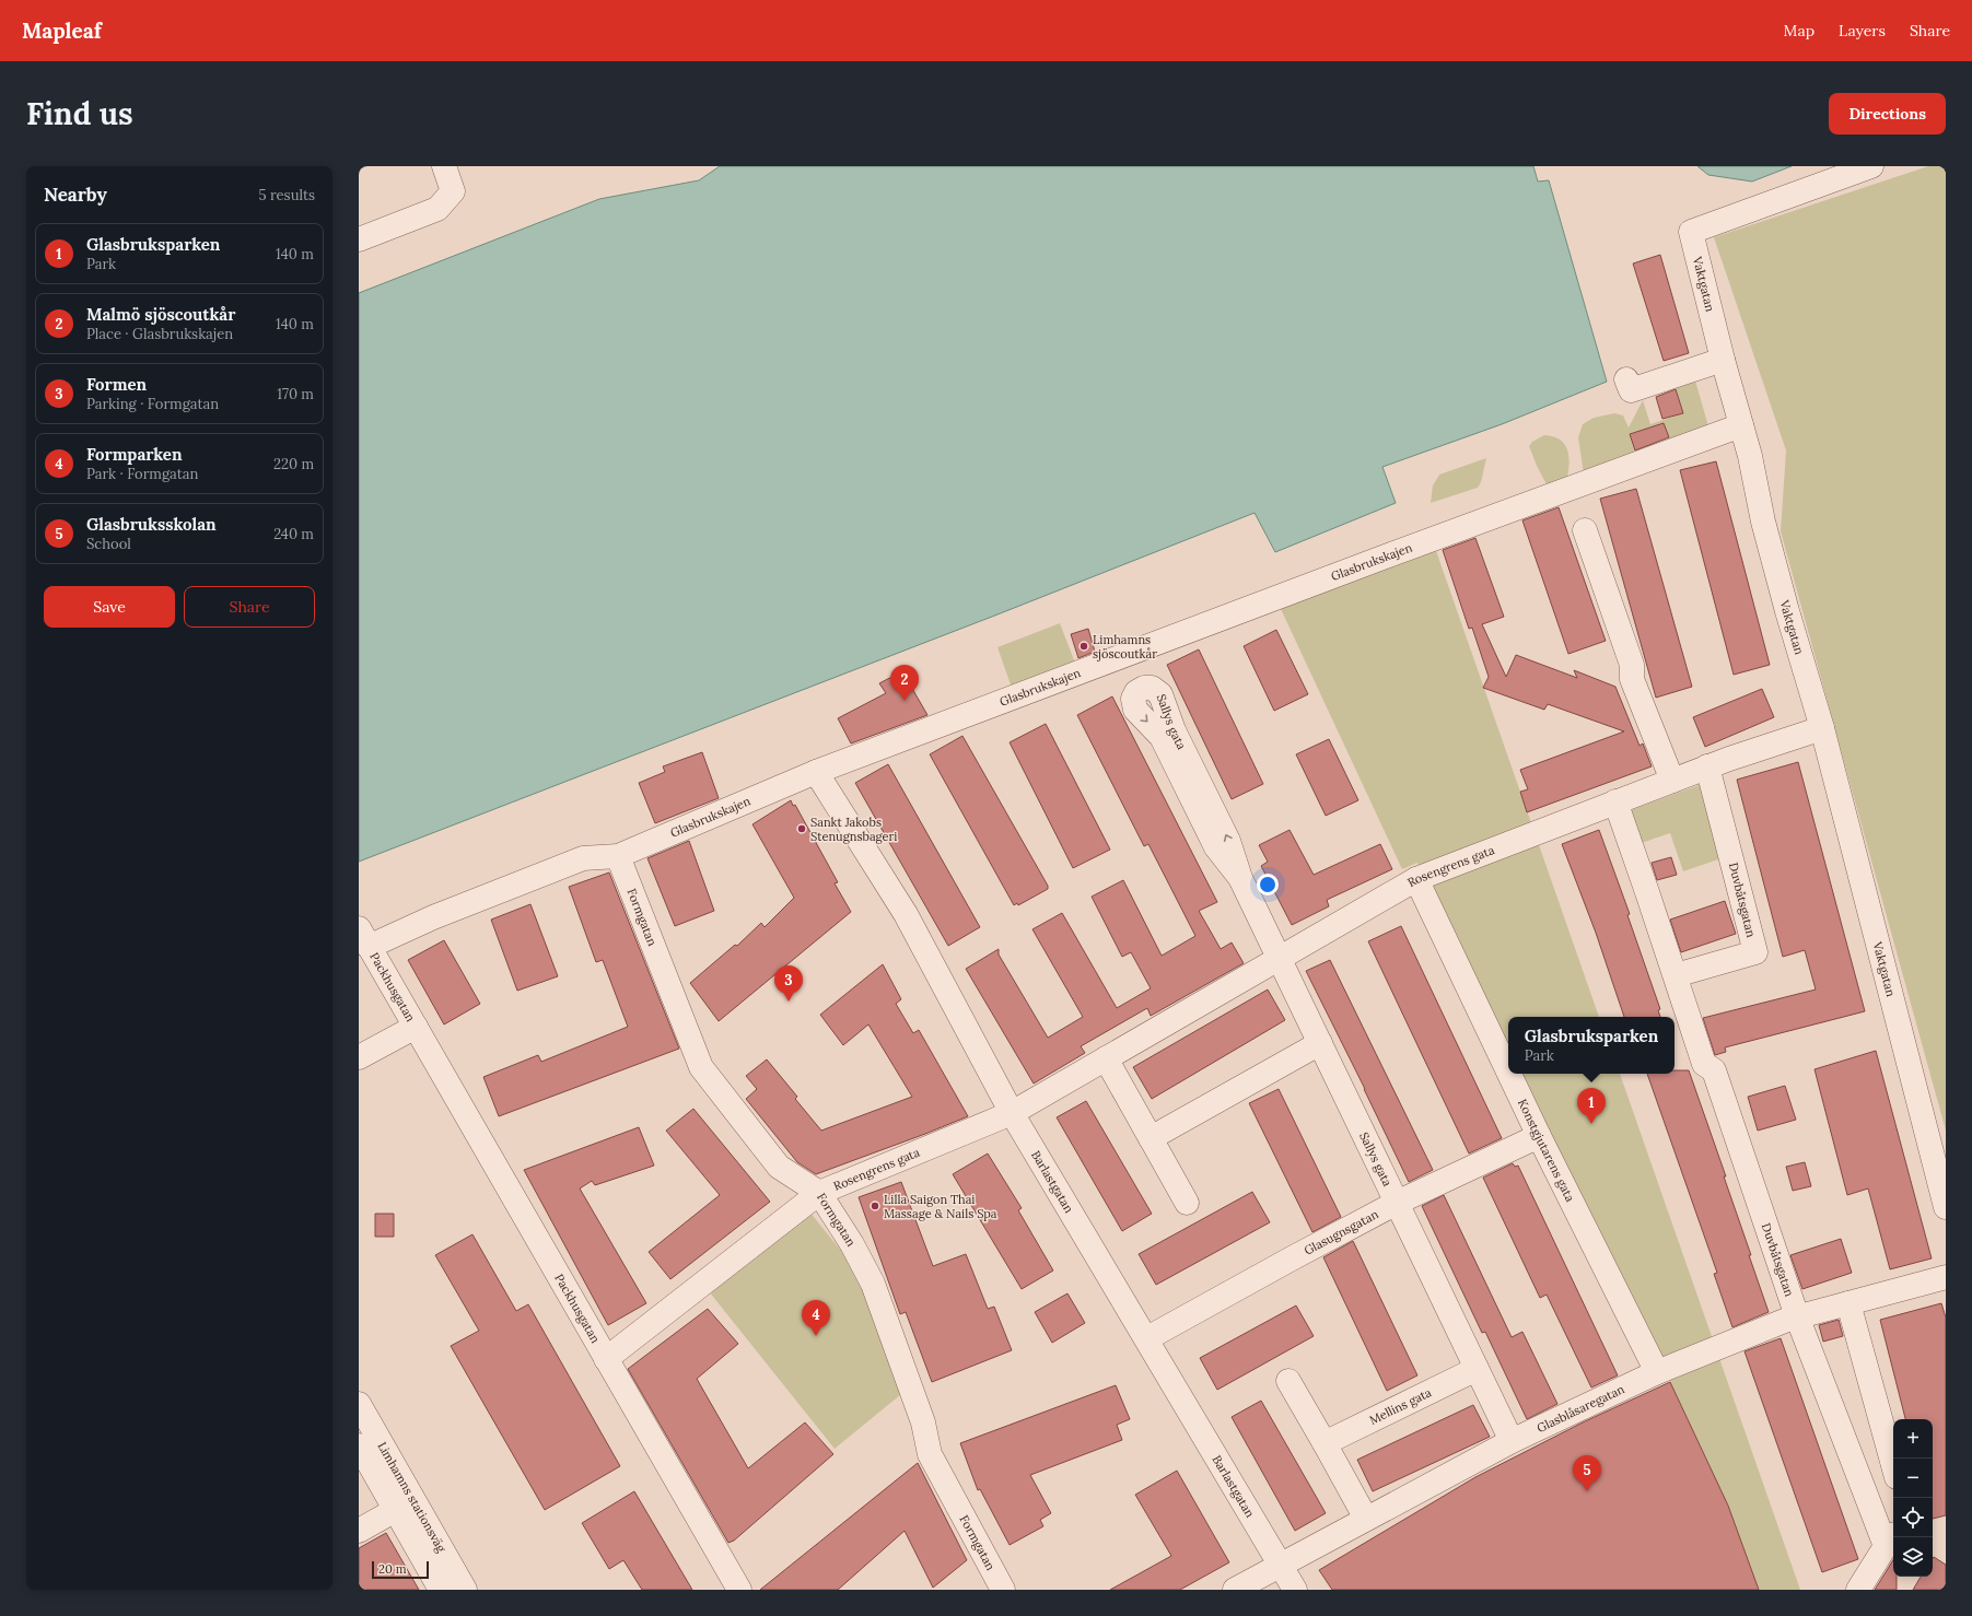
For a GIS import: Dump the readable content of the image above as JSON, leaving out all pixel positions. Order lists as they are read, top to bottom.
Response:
{
  "streets": {
    "street": [
      "Vaktgatan",
      "Glasbrukskajen",
      "Sallys gata",
      "Rosengrens gata",
      "Duvbåtsgatan",
      "Formgatan",
      "Packhusgatan",
      "Konstgjutarens gata",
      "Barlastgatan",
      "Glasugnsgatan",
      "Mellins gata",
      "Glasblåsaregatan",
      "Limhamns stationsväg"
    ]
  },
  "crossings": [
    ["Vaktgatan", "Glasbrukskajen"],
    ["Vaktgatan", "Rosengrens gata"],
    ["Glasbrukskajen", "Formgatan"],
    ["Glasbrukskajen", "Packhusgatan"],
    ["Glasbrukskajen", "Barlastgatan"],
    ["Sallys gata", "Rosengrens gata"],
    ["Sallys gata", "Glasugnsgatan"],
    ["Sallys gata", "Mellins gata"],
    ["Sallys gata", "Glasblåsaregatan"],
    ["Rosengrens gata", "Duvbåtsgatan"],
    ["Rosengrens gata", "Formgatan"],
    ["Rosengrens gata", "Packhusgatan"],
    ["Rosengrens gata", "Konstgjutarens gata"],
    ["Rosengrens gata", "Barlastgatan"],
    ["Duvbåtsgatan", "Glasblåsaregatan"],
    ["Konstgjutarens gata", "Glasugnsgatan"],
    ["Konstgjutarens gata", "Glasblåsaregatan"],
    ["Barlastgatan", "Glasugnsgatan"],
    ["Barlastgatan", "Glasblåsaregatan"]
  ],
  "places": ["Limhamns sjöscoutkår", "Sankt Jakobs Stenugnsbageri", "Lilla Saigon Thai Massage & Nails Spa"],
  "scale_bar": "20 m",
  "page": {
    "header": "Mapleaf",
    "nav": ["Map", "Layers", "Share"],
    "buttons": [
      "Directions",
      ["Save", "Share"]
    ],
    "title": "Find us",
    "heading": ["Nearby", "5 results"],
    "list": [
      {
        "mark": "1",
        "name": "Glasbruksparken",
        "note": "Park",
        "value": "140 m"
      },
      {
        "mark": "2",
        "name": "Malmö sjöscoutkår",
        "note": "Place · Glasbrukskajen",
        "value": "140 m"
      },
      {
        "mark": "3",
        "name": "Formen",
        "note": "Parking · Formgatan",
        "value": "170 m"
      },
      {
        "mark": "4",
        "name": "Formparken",
        "note": "Park · Formgatan",
        "value": "220 m"
      },
      {
        "mark": "5",
        "name": "Glasbruksskolan",
        "note": "School",
        "value": "240 m"
      }
    ],
    "pins": [
      "2",
      "3",
      "1",
      "4",
      "5"
    ],
    "popup": ["Glasbruksparken", "Park"],
    "map_buttons": ["+", "−"],
    "scale": "20 m"
  }
}
